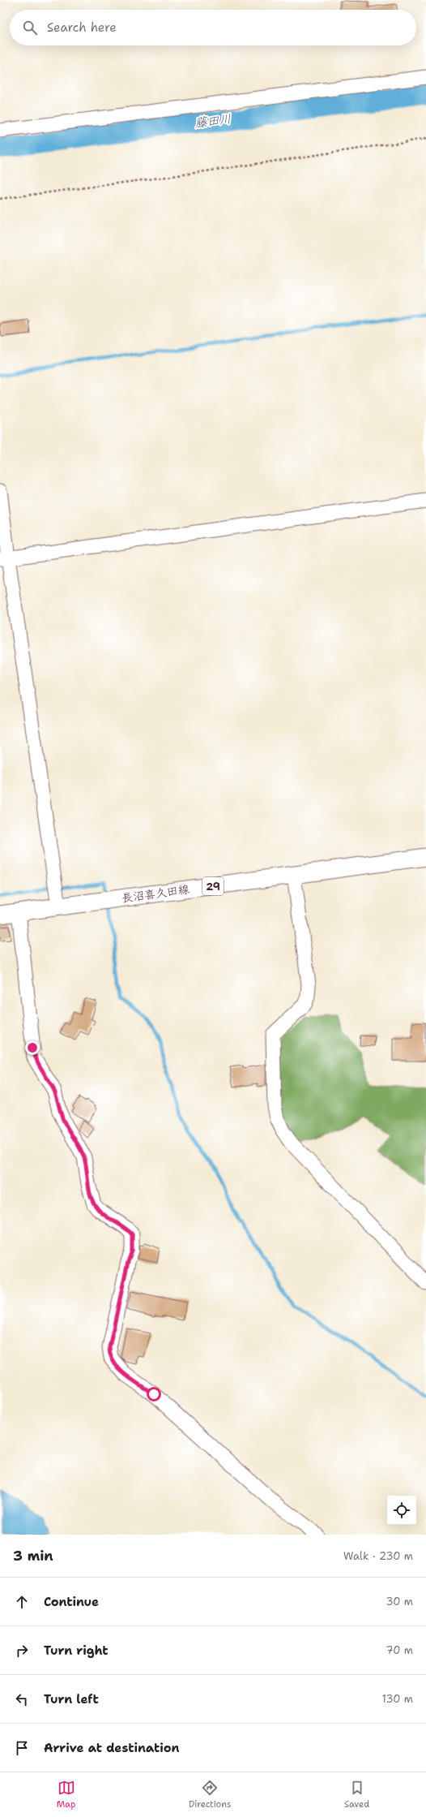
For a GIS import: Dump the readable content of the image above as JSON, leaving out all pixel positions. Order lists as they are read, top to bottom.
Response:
{
  "streets": {
    "main road": ["29", "長沼喜久田線"]
  },
  "water": ["藤田川"],
  "page": {
    "search": "Search here",
    "heading": ["3 min", "Walk · 230 m"],
    "list": [
      ["Continue", "30 m"],
      ["Turn right", "70 m"],
      ["Turn left", "130 m"],
      "Arrive at destination"
    ],
    "nav": ["Map", "Directions", "Saved"]
  }
}
